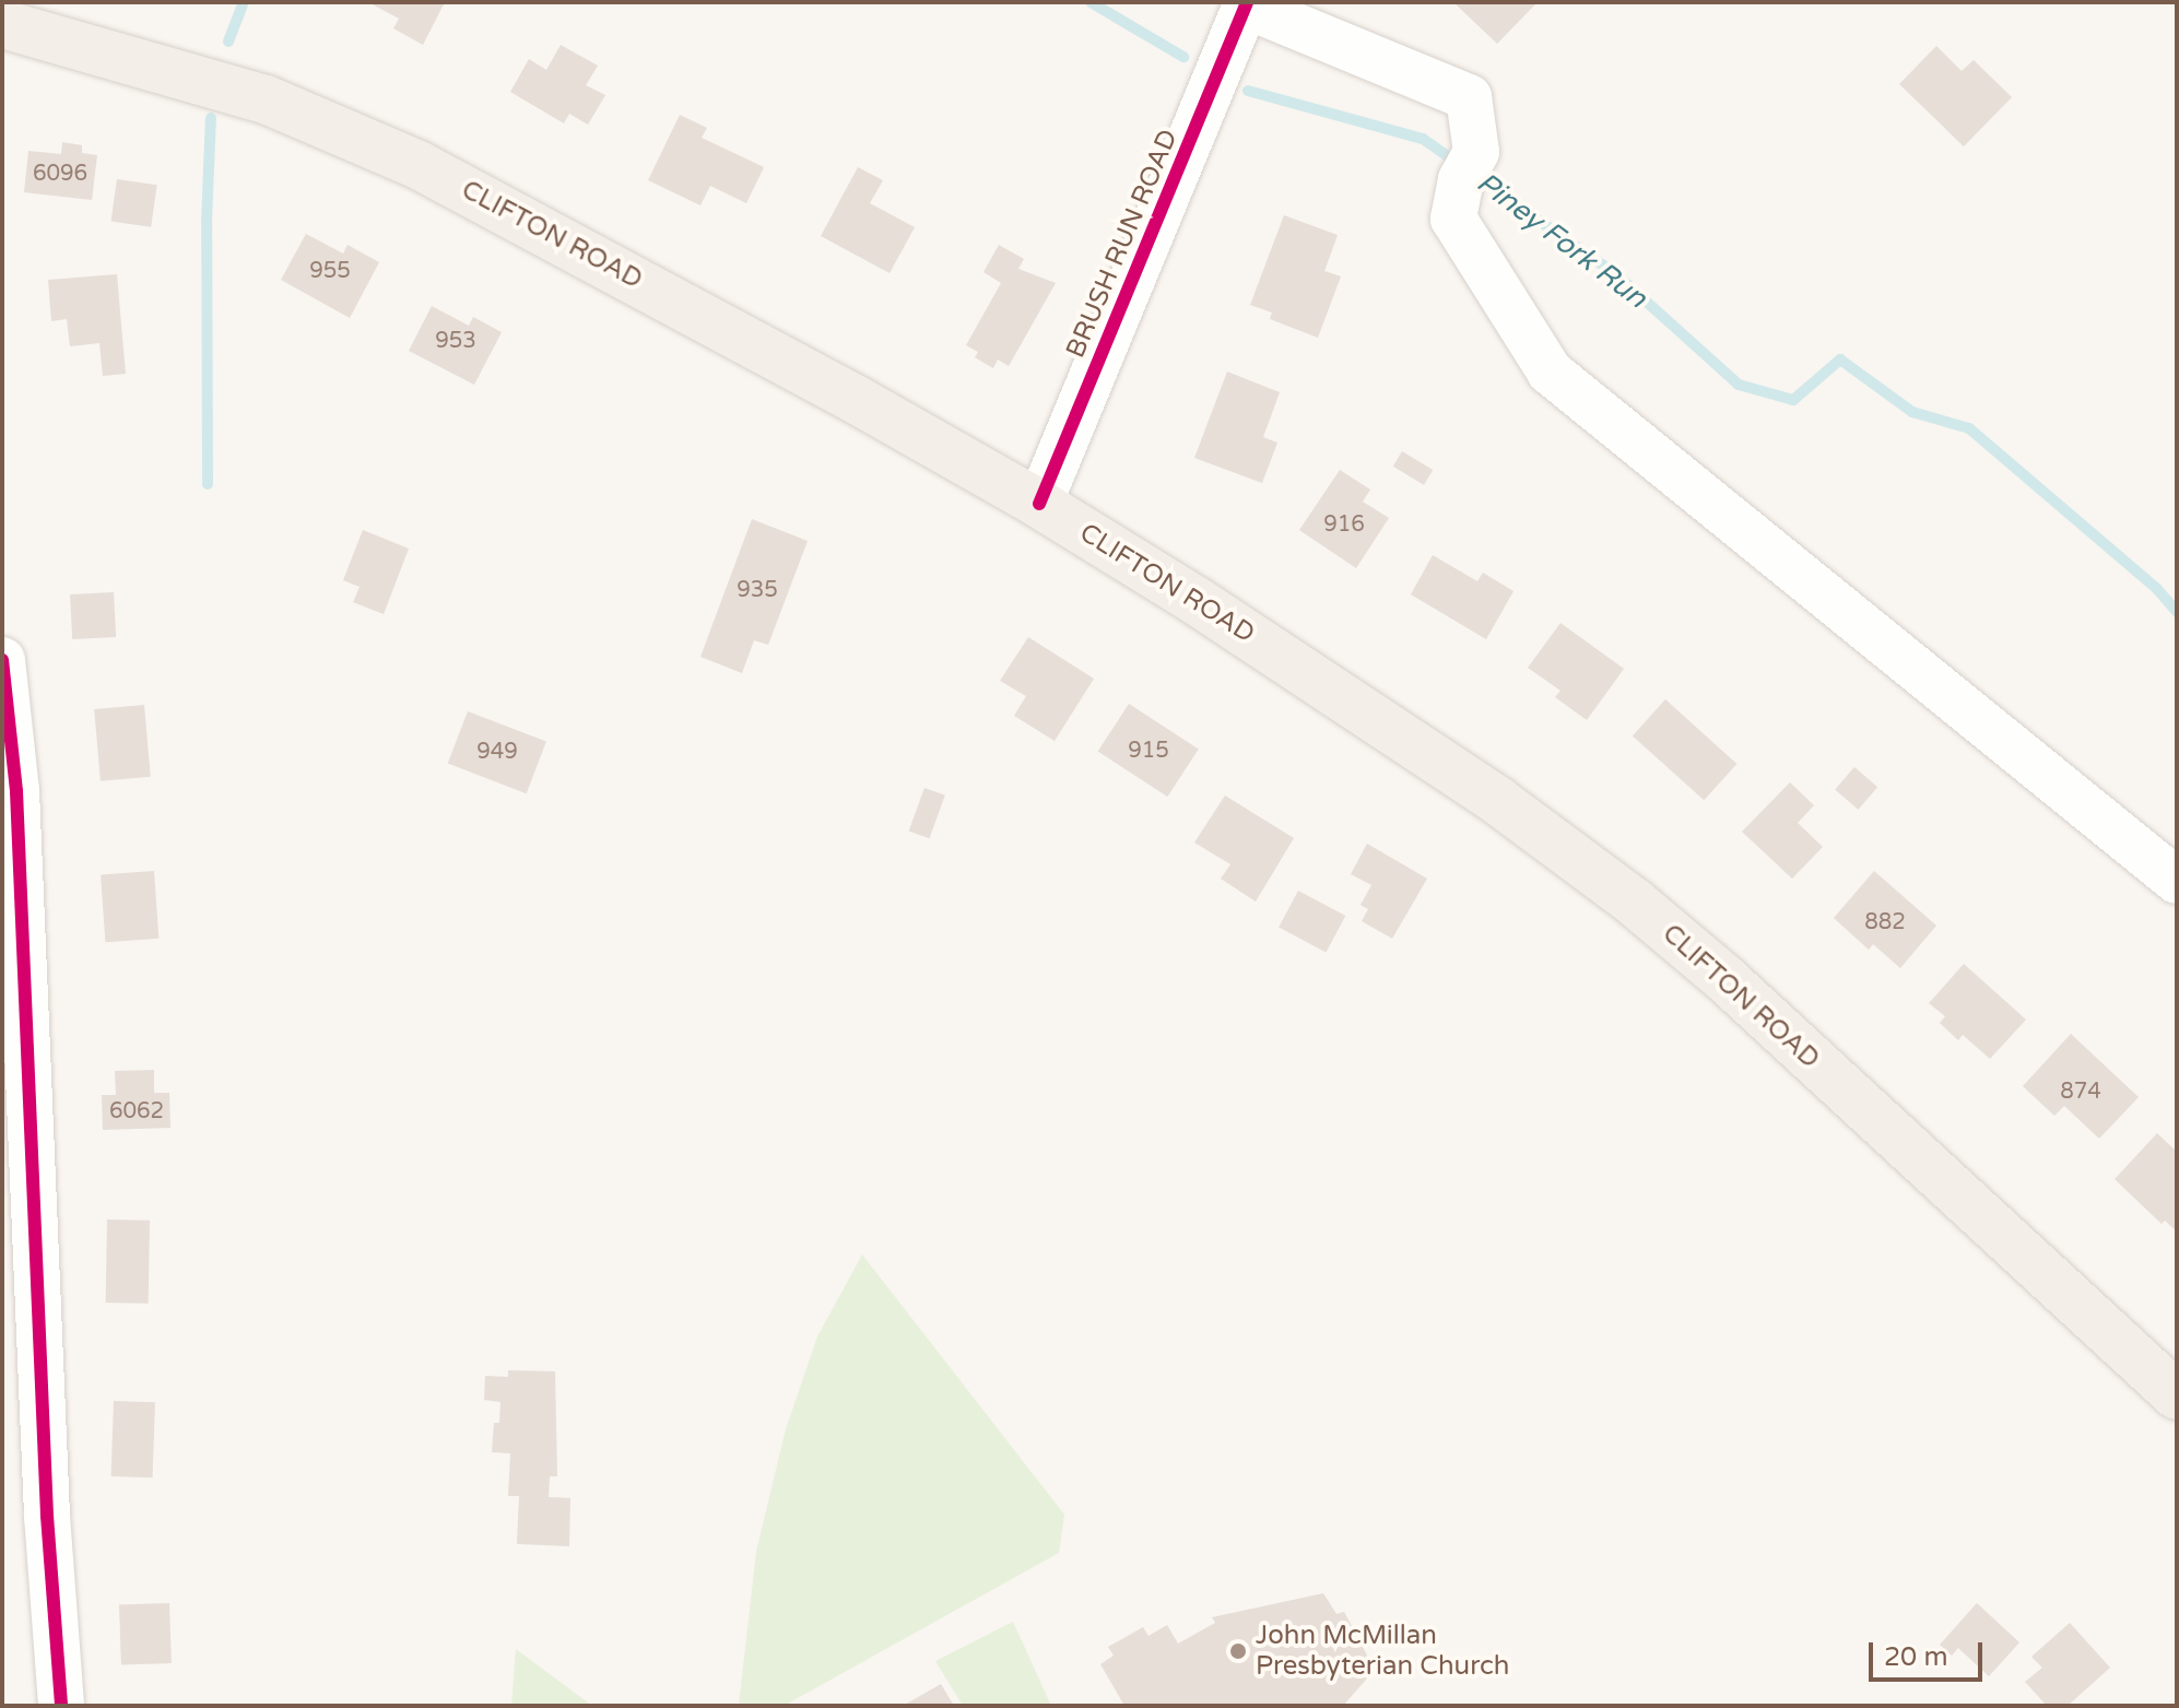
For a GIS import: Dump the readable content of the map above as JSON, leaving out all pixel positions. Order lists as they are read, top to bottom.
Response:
{
  "streets": {
    "main road": ["CLIFTON ROAD"],
    "street": ["BRUSH RUN ROAD"]
  },
  "crossings": [
    ["CLIFTON ROAD", "BRUSH RUN ROAD"]
  ],
  "water": ["Piney Fork Run"],
  "places": ["John McMillan Presbyterian Church"],
  "house_numbers": [
    "6096",
    "955",
    "953",
    "916",
    "935",
    "915",
    "949",
    "882",
    "874",
    "6062"
  ],
  "scale_bar": "20 m"
}
